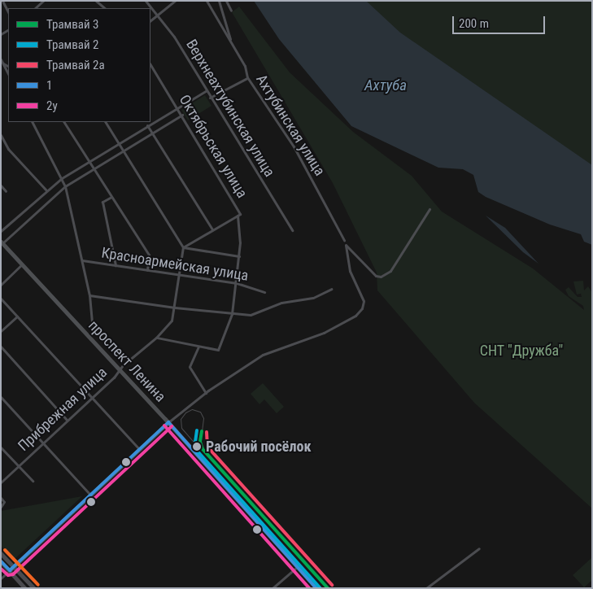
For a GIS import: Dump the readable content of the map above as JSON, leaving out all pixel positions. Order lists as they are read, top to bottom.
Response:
{
  "streets": {
    "main road": ["проспект Ленина"],
    "street": [
      "Верхнеахтубинская улица",
      "Ахтубинская улица",
      "Октябрьская улица",
      "Красноармейская улица",
      "Прибрежная улица"
    ]
  },
  "crossings": [
    ["Октябрьская улица", "Красноармейская улица"],
    ["Октябрьская улица", "Прибрежная улица"],
    ["Красноармейская улица", "Прибрежная улица"],
    ["проспект Ленина", "Прибрежная улица"]
  ],
  "water": ["Ахтуба"],
  "parks": ["СНТ \"Дружба\""],
  "places": ["Рабочий посёлок"],
  "lines": [
    "transit line 1",
    "transit line 2у",
    "tram line 2",
    "tram line 3",
    "tram line 2а"
  ],
  "legend": [
    "Трамвай 3",
    "Трамвай 2",
    "Трамвай 2а",
    "1",
    "2у"
  ],
  "scale_bar": "200 m"
}
